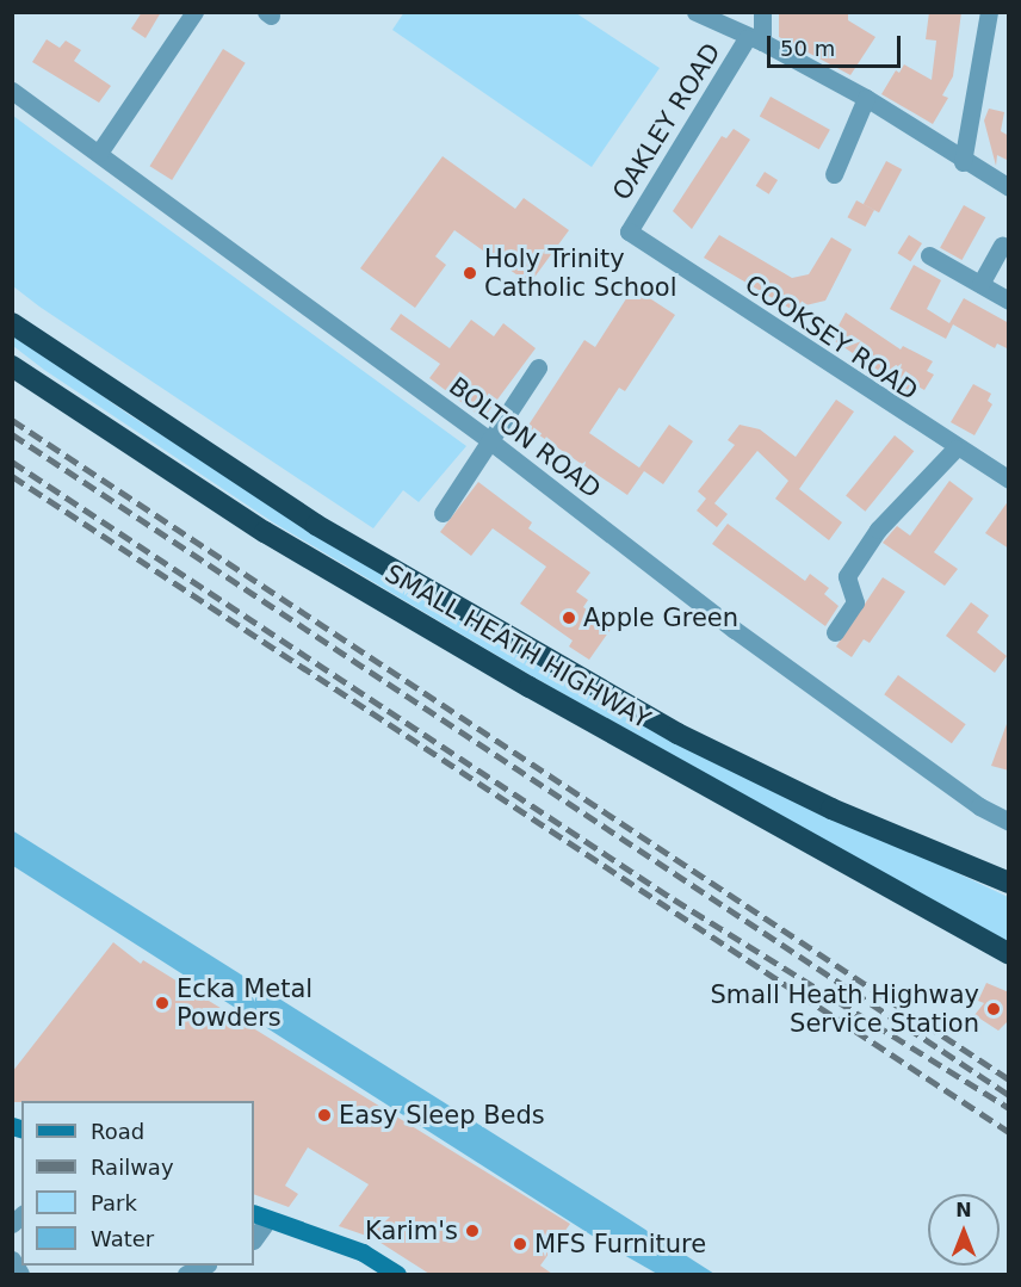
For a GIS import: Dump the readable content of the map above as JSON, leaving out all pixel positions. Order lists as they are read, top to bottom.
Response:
{
  "streets": {
    "highway": ["SMALL HEATH HIGHWAY"],
    "street": ["OAKLEY ROAD", "COOKSEY ROAD", "BOLTON ROAD"]
  },
  "crossings": [
    ["OAKLEY ROAD", "COOKSEY ROAD"]
  ],
  "places": [
    "Holy Trinity Catholic School",
    "Apple Green",
    "Ecka Metal Powders",
    "Small Heath Highway Service Station",
    "Easy Sleep Beds",
    "Karim's",
    "MFS Furniture"
  ],
  "legend": [
    "Road",
    "Railway",
    "Park",
    "Water"
  ],
  "scale_bar": "50 m",
  "north": "top"
}
